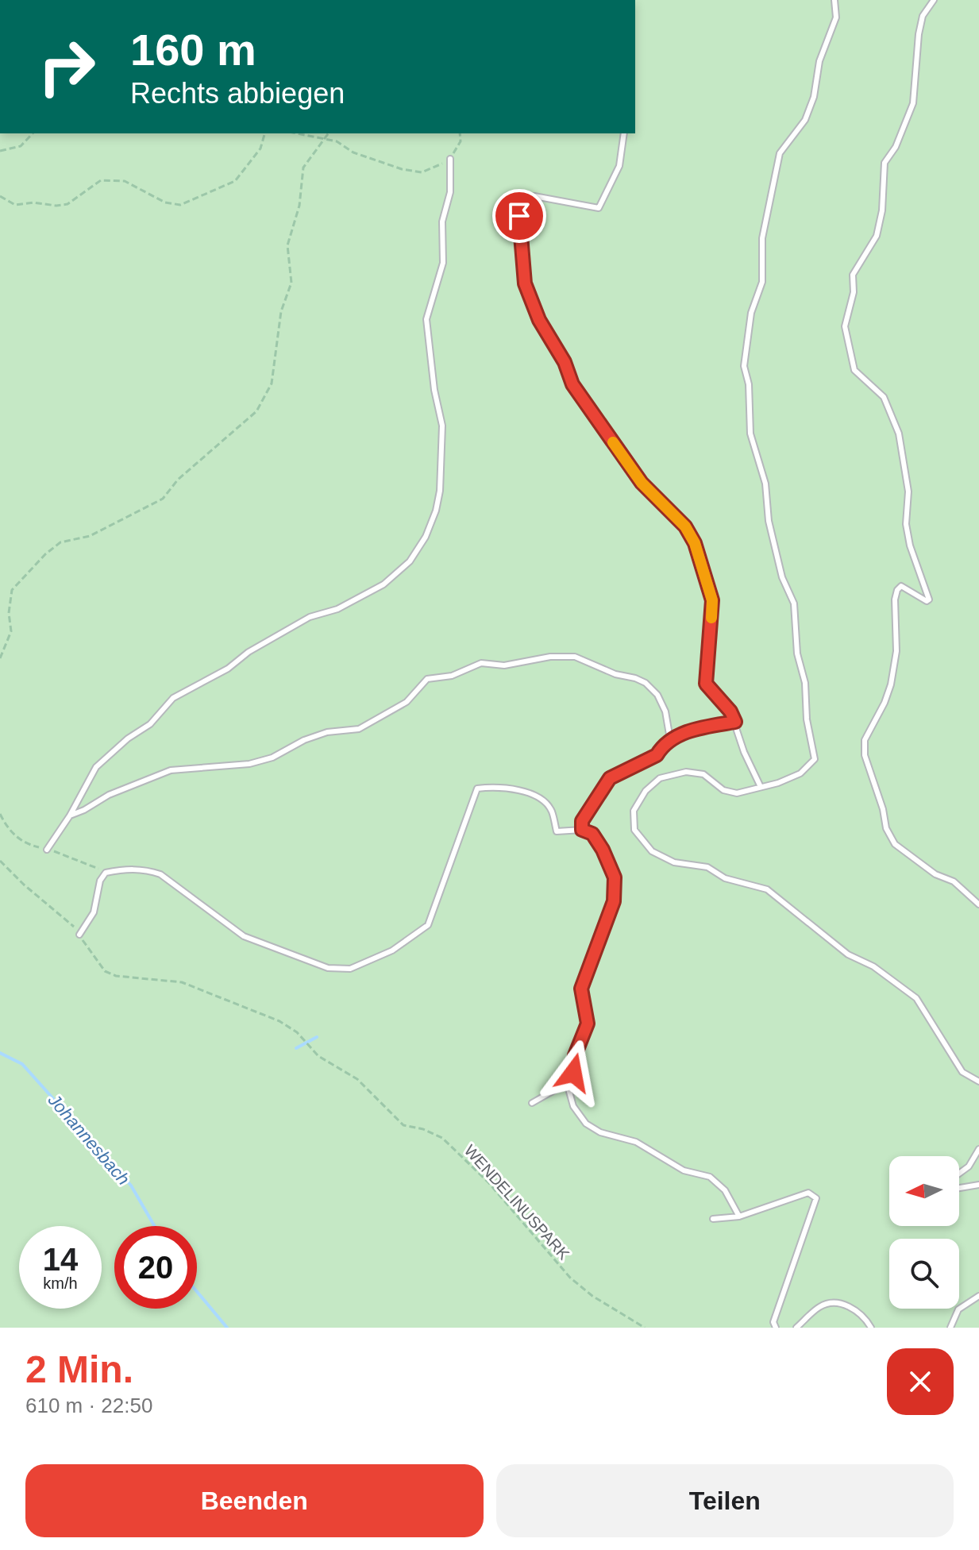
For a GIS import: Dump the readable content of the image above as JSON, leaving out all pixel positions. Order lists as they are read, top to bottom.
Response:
{
  "streets": {
    "path": ["WENDELINUSPARK"]
  },
  "water": ["Johannesbach"],
  "north": "left",
  "page": {
    "turn": ["160 m", "Rechts abbiegen"],
    "speed": "14 km/h",
    "limit": "20",
    "heading": ["2 Min.", "610 m · 22:50"],
    "buttons": ["Beenden", "Teilen"]
  }
}
